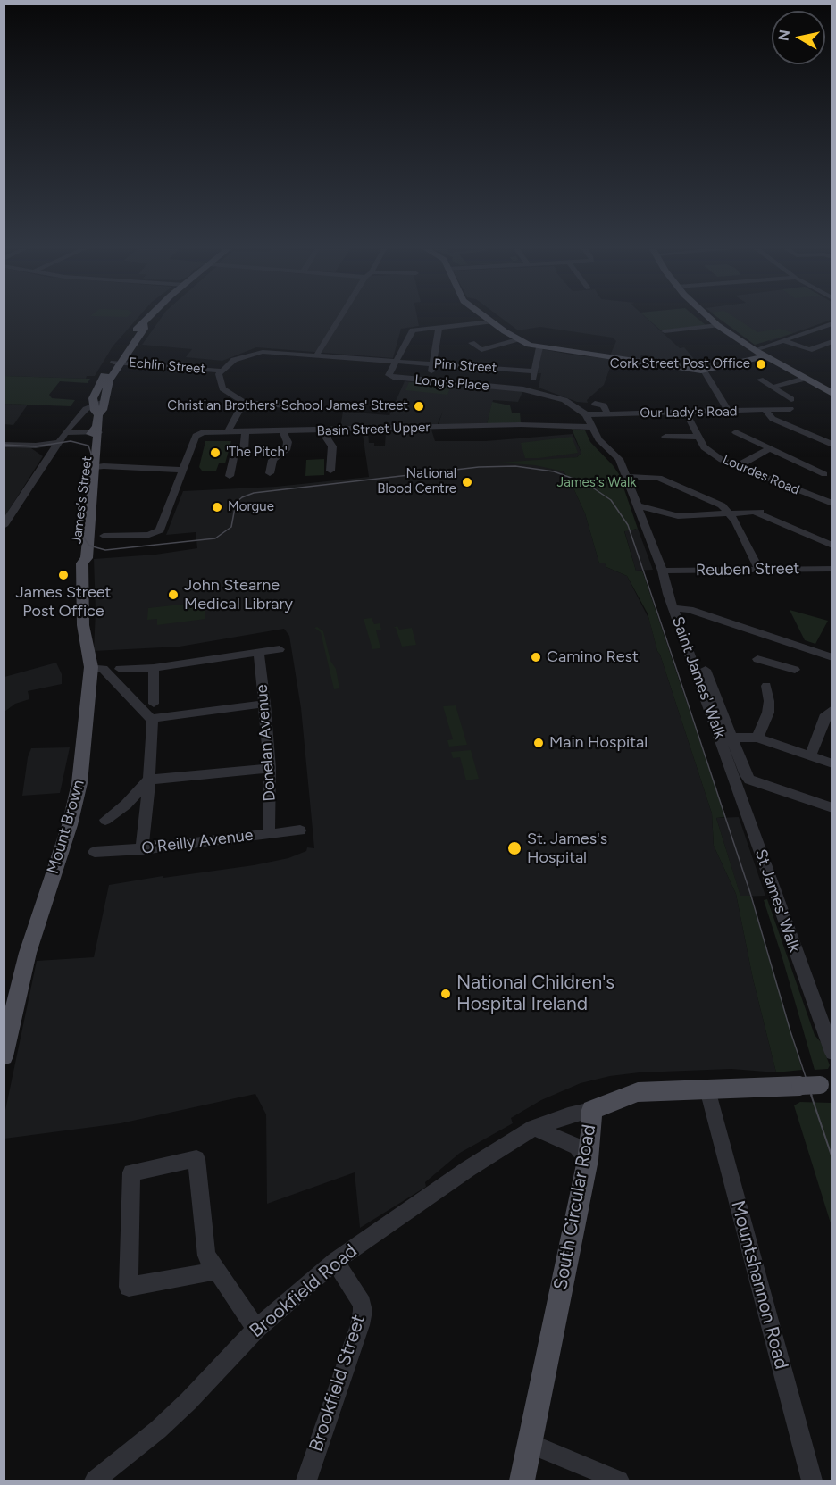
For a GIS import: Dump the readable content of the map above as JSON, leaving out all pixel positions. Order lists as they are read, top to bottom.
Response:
{
  "streets": {
    "main road": ["James's Street", "Mount Brown", "South Circular Road"],
    "street": [
      "Echlin Street",
      "Pim Street",
      "Long's Place",
      "Our Lady's Road",
      "Basin Street Upper",
      "Lourdes Road",
      "Reuben Street",
      "Saint James' Walk",
      "Donelan Avenue",
      "O'Reilly Avenue",
      "St James' Walk",
      "Mountshannon Road",
      "Brookfield Road",
      "Brookfield Street"
    ]
  },
  "crossings": [
    ["Echlin Street", "Pim Street"],
    ["Echlin Street", "James's Street"],
    ["Pim Street", "Long's Place"],
    ["Long's Place", "Our Lady's Road"],
    ["Our Lady's Road", "Lourdes Road"],
    ["James's Street", "Mount Brown"],
    ["Saint James' Walk", "St James' Walk"],
    ["Donelan Avenue", "O'Reilly Avenue"],
    ["South Circular Road", "Mountshannon Road"],
    ["South Circular Road", "Brookfield Road"],
    ["Brookfield Road", "Brookfield Street"]
  ],
  "parks": ["James's Walk"],
  "places": [
    "Cork Street Post Office",
    "Christian Brothers' School James' Street",
    "'The Pitch'",
    "National Blood Centre",
    "Morgue",
    "James Street Post Office",
    "John Stearne Medical Library",
    "Camino Rest",
    "Main Hospital",
    "St. James's Hospital",
    "National Children's Hospital Ireland"
  ],
  "north": "left"
}
